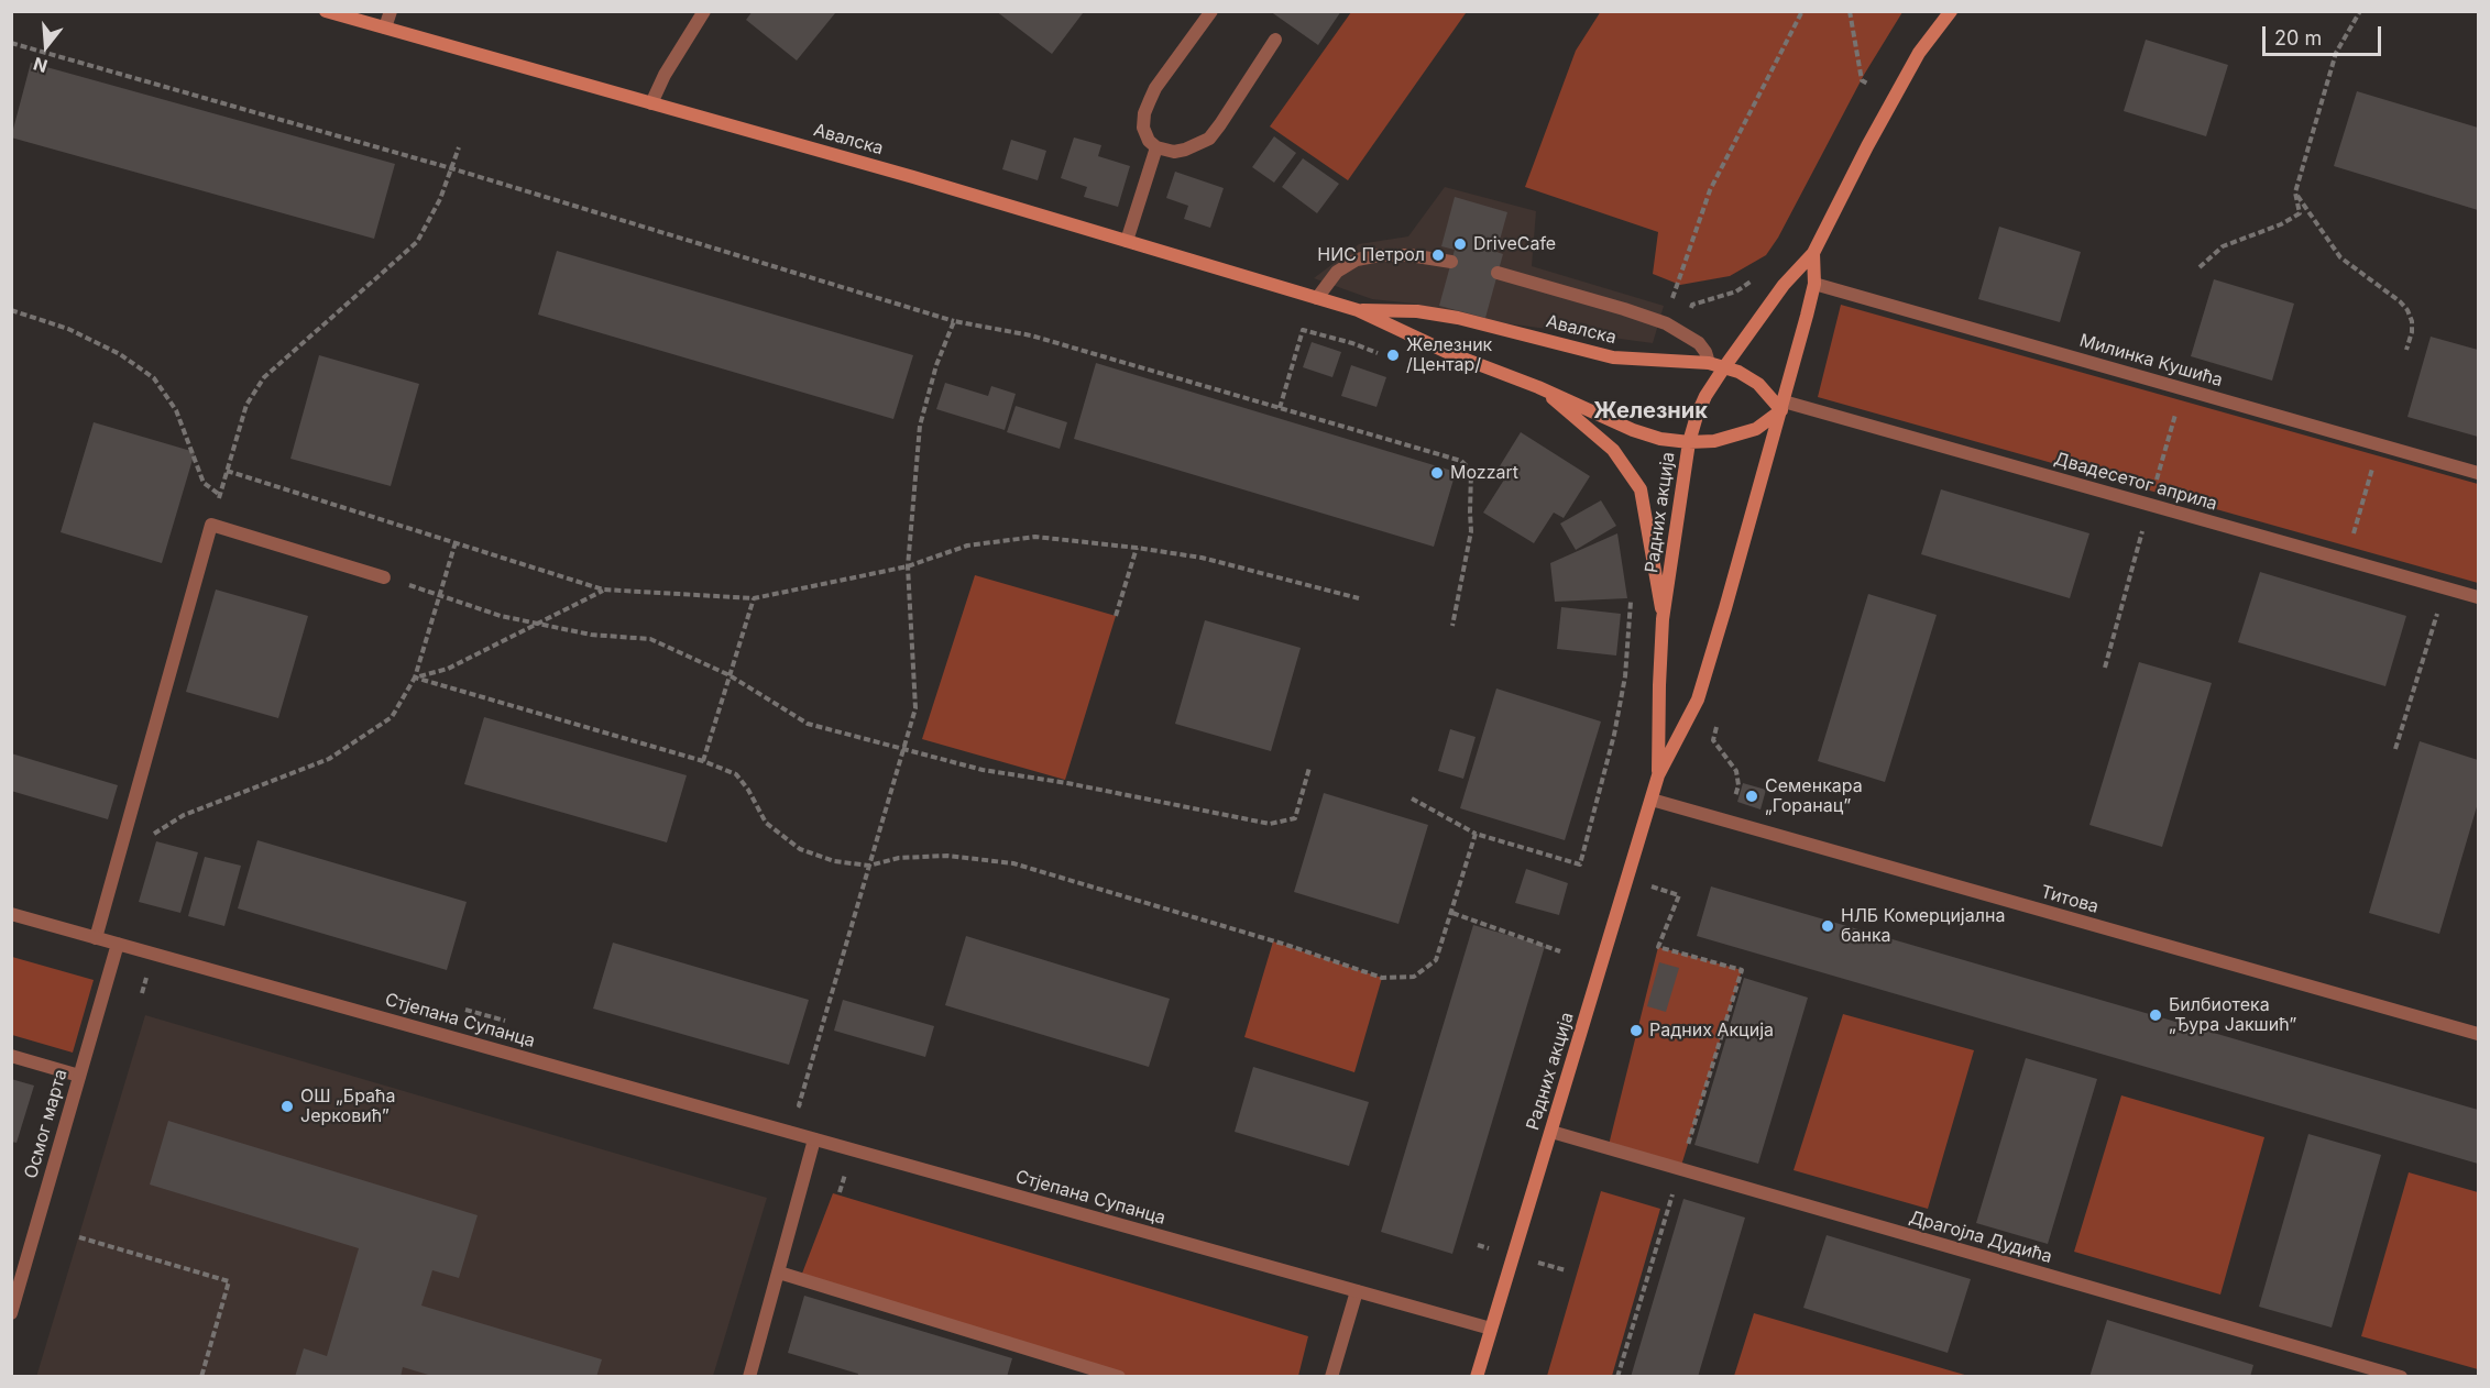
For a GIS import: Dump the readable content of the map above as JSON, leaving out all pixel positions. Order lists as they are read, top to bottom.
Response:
{
  "streets": {
    "main road": ["Авалска", "Радних акција"],
    "street": [
      "Милинка Кушића",
      "Двадесетог априла",
      "Титова",
      "Стјепана Супанца",
      "Осмог марта",
      "Драгојла Дудића"
    ]
  },
  "crossings": [
    ["Авалска", "Двадесетог априла"],
    ["Авалска", "Радних акција"],
    ["Милинка Кушића", "Радних акција"],
    ["Двадесетог априла", "Радних акција"],
    ["Радних акција", "Титова"],
    ["Радних акција", "Стјепана Супанца"],
    ["Радних акција", "Драгојла Дудића"],
    ["Стјепана Супанца", "Осмог марта"]
  ],
  "districts": ["Железник"],
  "places": [
    "DriveCafe",
    "НИС Петрол",
    "Железник /Центар/",
    "Mozzart",
    "Семенкара „Горанац”",
    "НЛБ Комерцијална банка",
    "Билбиотека „Ђура Јакшић”",
    "Радних Акција",
    "ОШ „Браћа Јерковић”"
  ],
  "scale_bar": "20 m",
  "north": "bottom"
}
